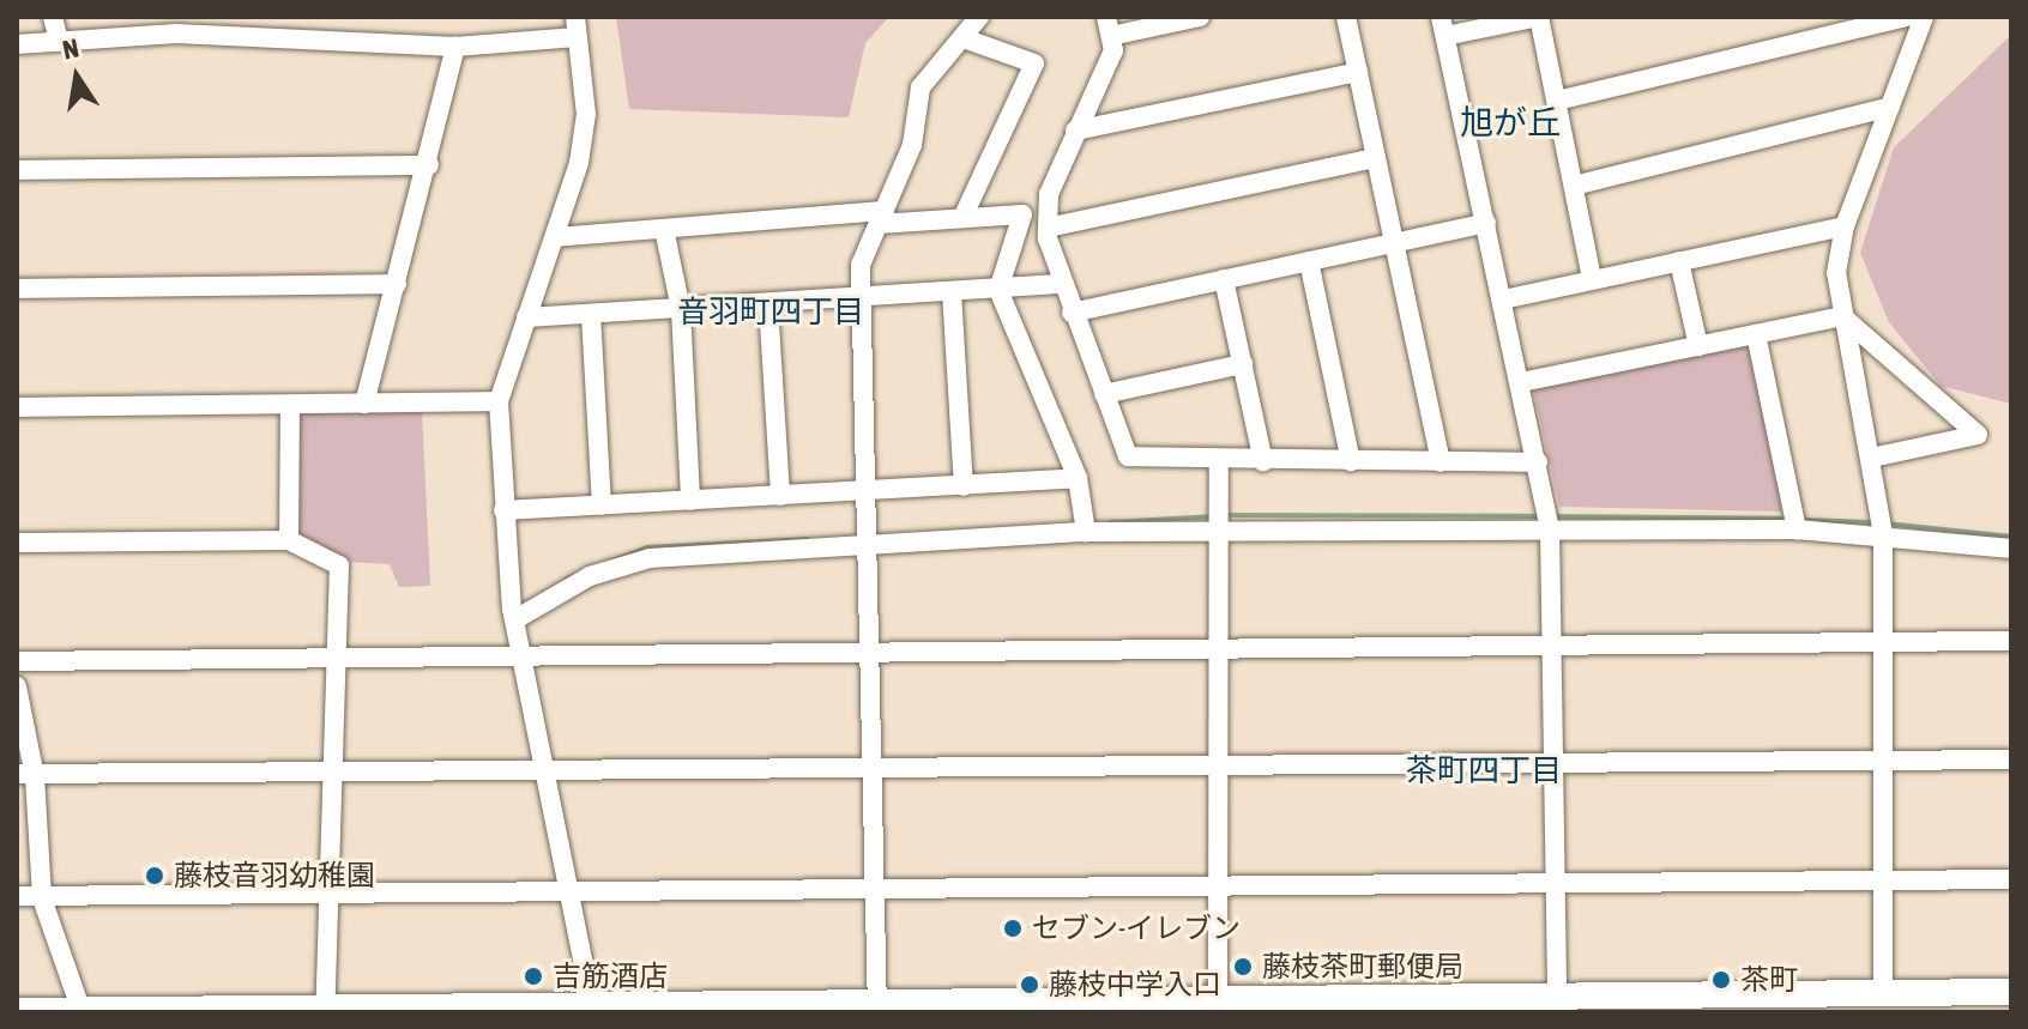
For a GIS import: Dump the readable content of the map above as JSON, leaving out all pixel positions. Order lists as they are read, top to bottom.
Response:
{
  "districts": ["旭が丘", "音羽町四丁目", "茶町四丁目"],
  "places": [
    "藤枝音羽幼稚園",
    "セブン-イレブン",
    "藤枝茶町郵便局",
    "吉筋酒店",
    "茶町",
    "藤枝中学入口"
  ],
  "north": "top"
}
